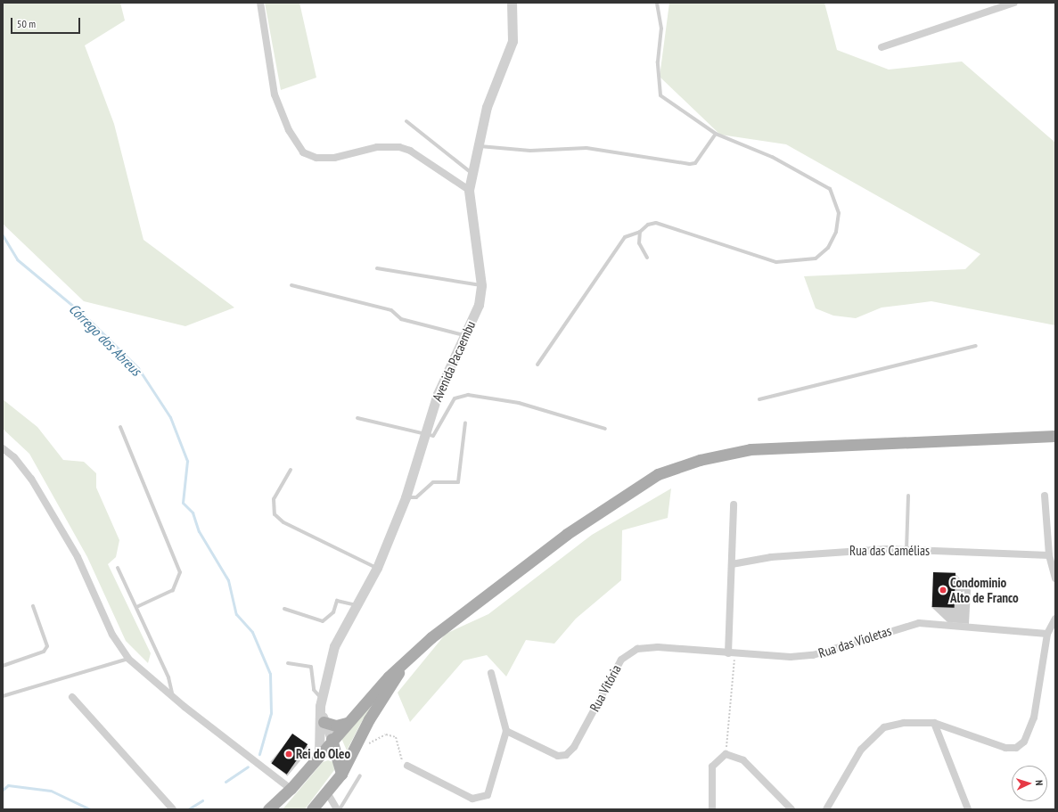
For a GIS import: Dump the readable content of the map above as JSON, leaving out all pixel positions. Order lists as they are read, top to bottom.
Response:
{
  "streets": {
    "street": [
      "Avenida Pacaembu",
      "Rua das Camélias",
      "Rua das Violetas",
      "Rua Vitória"
    ]
  },
  "crossings": [
    ["Rua das Violetas", "Rua Vitória"]
  ],
  "water": ["Córrego dos Abreus"],
  "places": ["Condominio Alto de Franco", "Rei do Oleo"],
  "scale_bar": "50 m",
  "north": "right"
}
